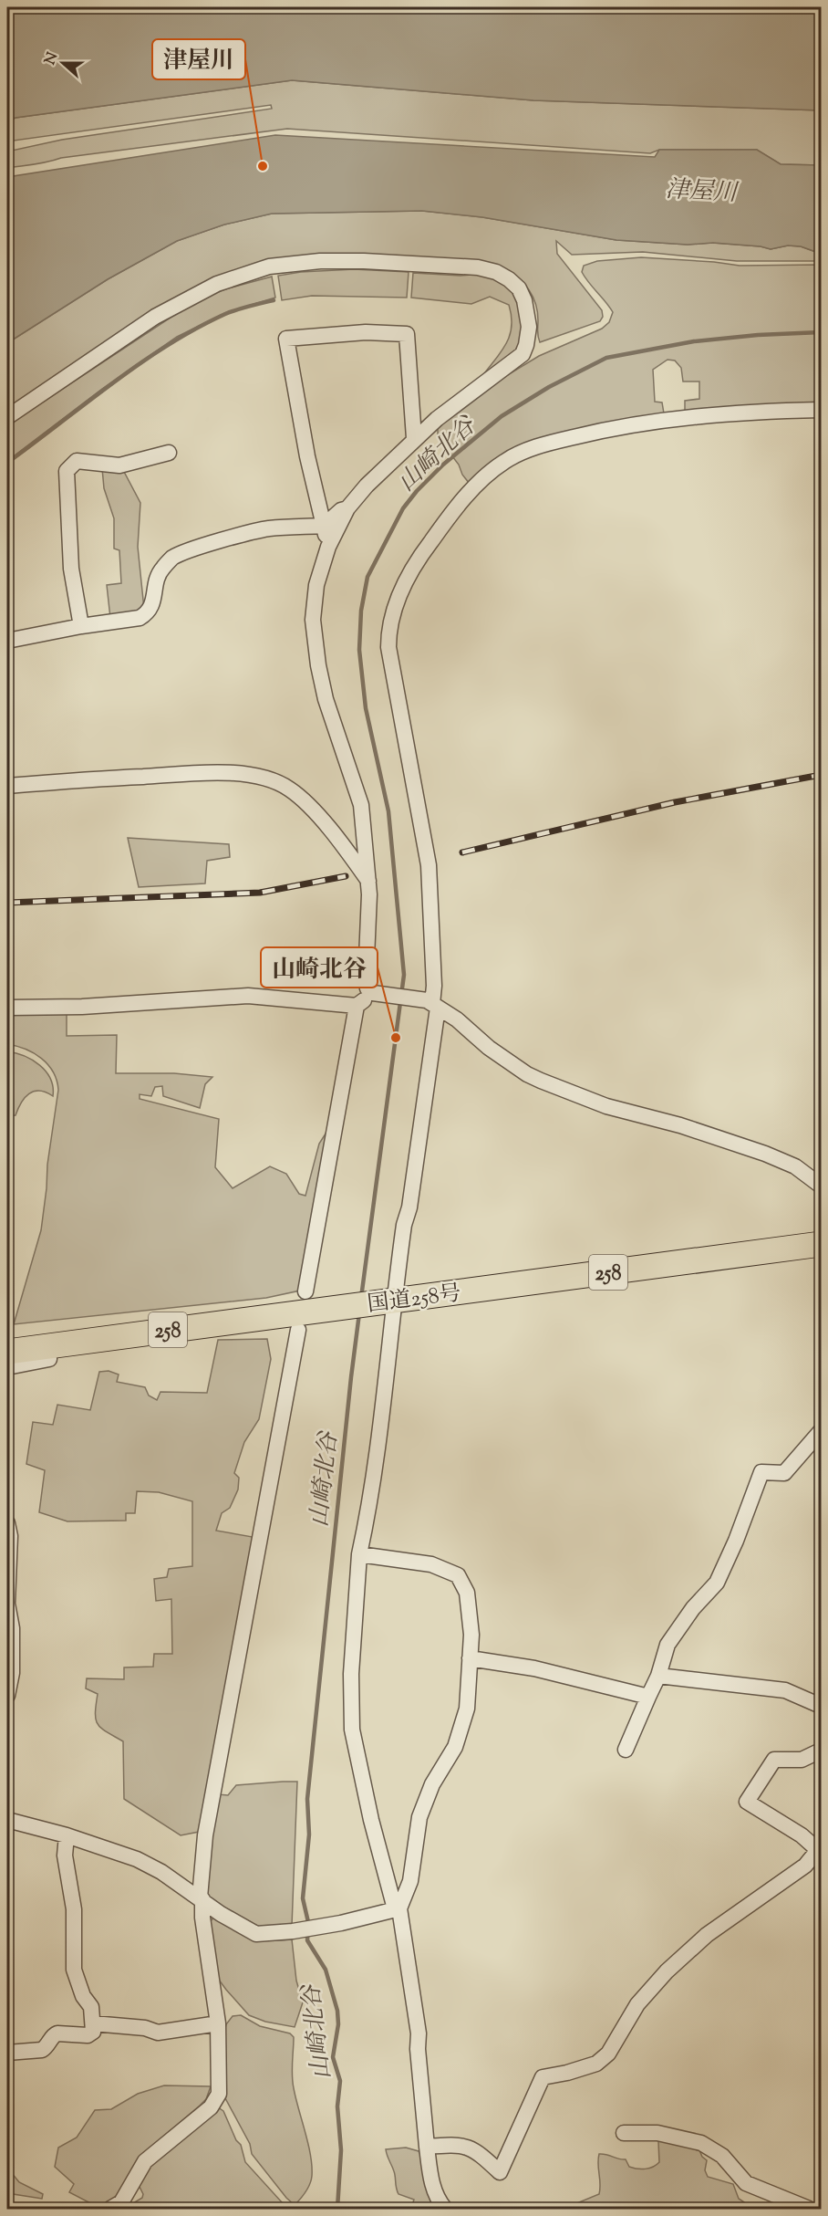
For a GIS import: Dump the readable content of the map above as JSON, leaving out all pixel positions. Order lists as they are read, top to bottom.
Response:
{
  "streets": {
    "highway": ["258", "国道258号"]
  },
  "water": ["津屋川", "山崎北谷"],
  "places": ["津屋川", "山崎北谷"],
  "north": "left"
}
